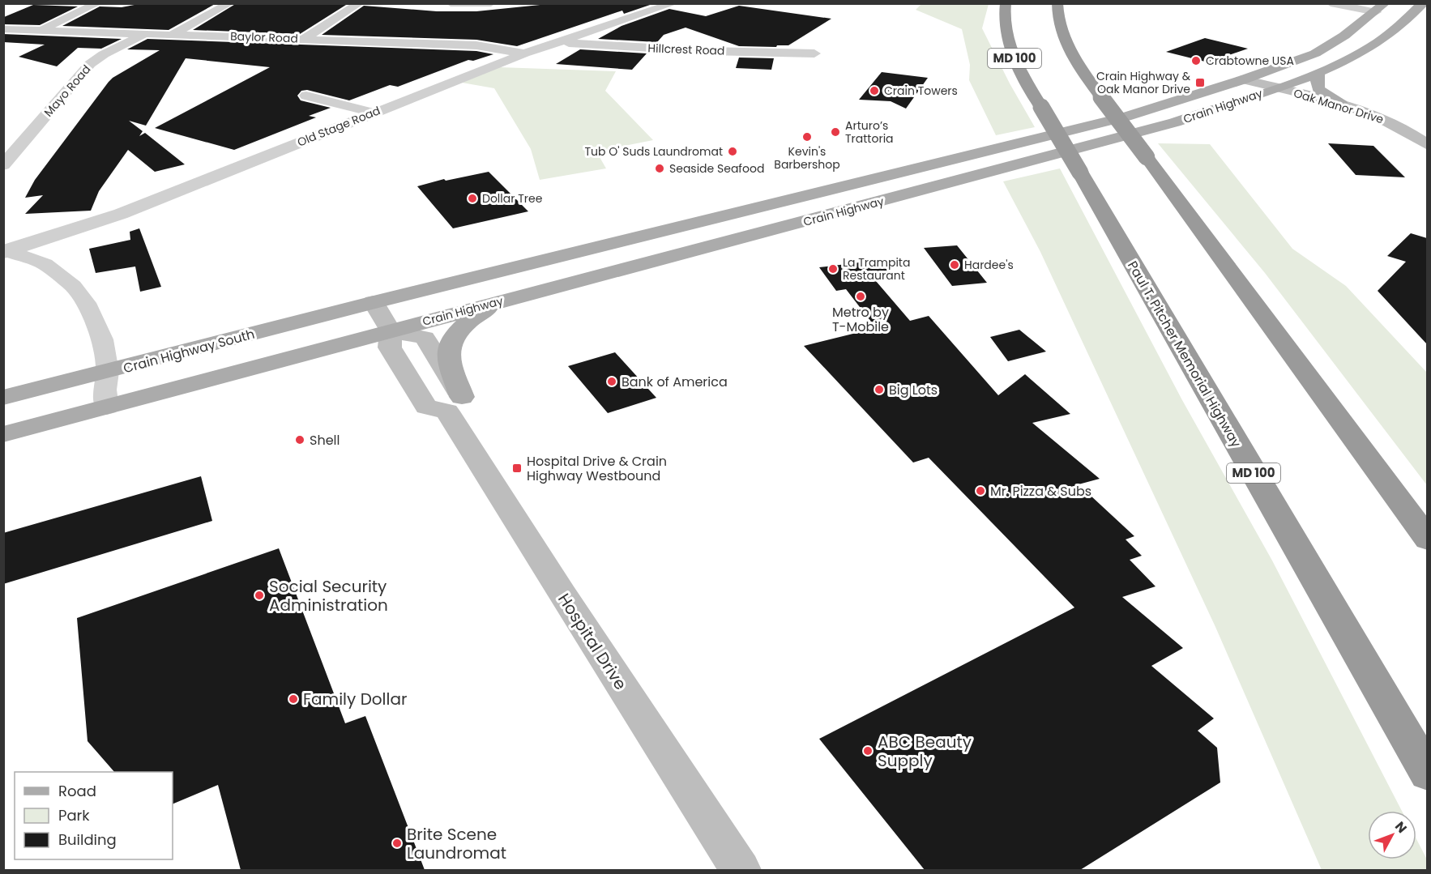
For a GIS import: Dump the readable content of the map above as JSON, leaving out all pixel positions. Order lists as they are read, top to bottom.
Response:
{
  "streets": {
    "highway": ["MD 100", "Paul T. Pitcher Memorial Highway"],
    "main road": ["Crain Highway", "Crain Highway South"],
    "street": [
      "Baylor Road",
      "Hillcrest Road",
      "Mayo Road",
      "Oak Manor Drive",
      "Old Stage Road",
      "Hospital Drive"
    ]
  },
  "crossings": [
    ["Baylor Road", "Mayo Road"],
    ["Baylor Road", "Old Stage Road"],
    ["Hillcrest Road", "Old Stage Road"],
    ["Crain Highway", "Oak Manor Drive"],
    ["Crain Highway", "Crain Highway South"],
    ["Crain Highway", "Hospital Drive"]
  ],
  "places": {
    "other": [
      "Crabtowne USA",
      "Crain Towers",
      "Arturo’s Trattoria",
      "Kevin's Barbershop",
      "Tub O' Suds Laundromat",
      "Seaside Seafood",
      "Dollar Tree",
      "Hardee's",
      "La Trampita Restaurant",
      "Metro by T-Mobile",
      "Bank of America",
      "Big Lots",
      "Shell",
      "Mr. Pizza & Subs",
      "Social Security Administration",
      "Family Dollar",
      "ABC Beauty Supply",
      "Brite Scene Laundromat"
    ],
    "transit": ["Crain Highway & Oak Manor Drive", "Hospital Drive & Crain Highway Westbound"]
  },
  "legend": ["Road", "Park", "Building"],
  "north": "top right"
}
